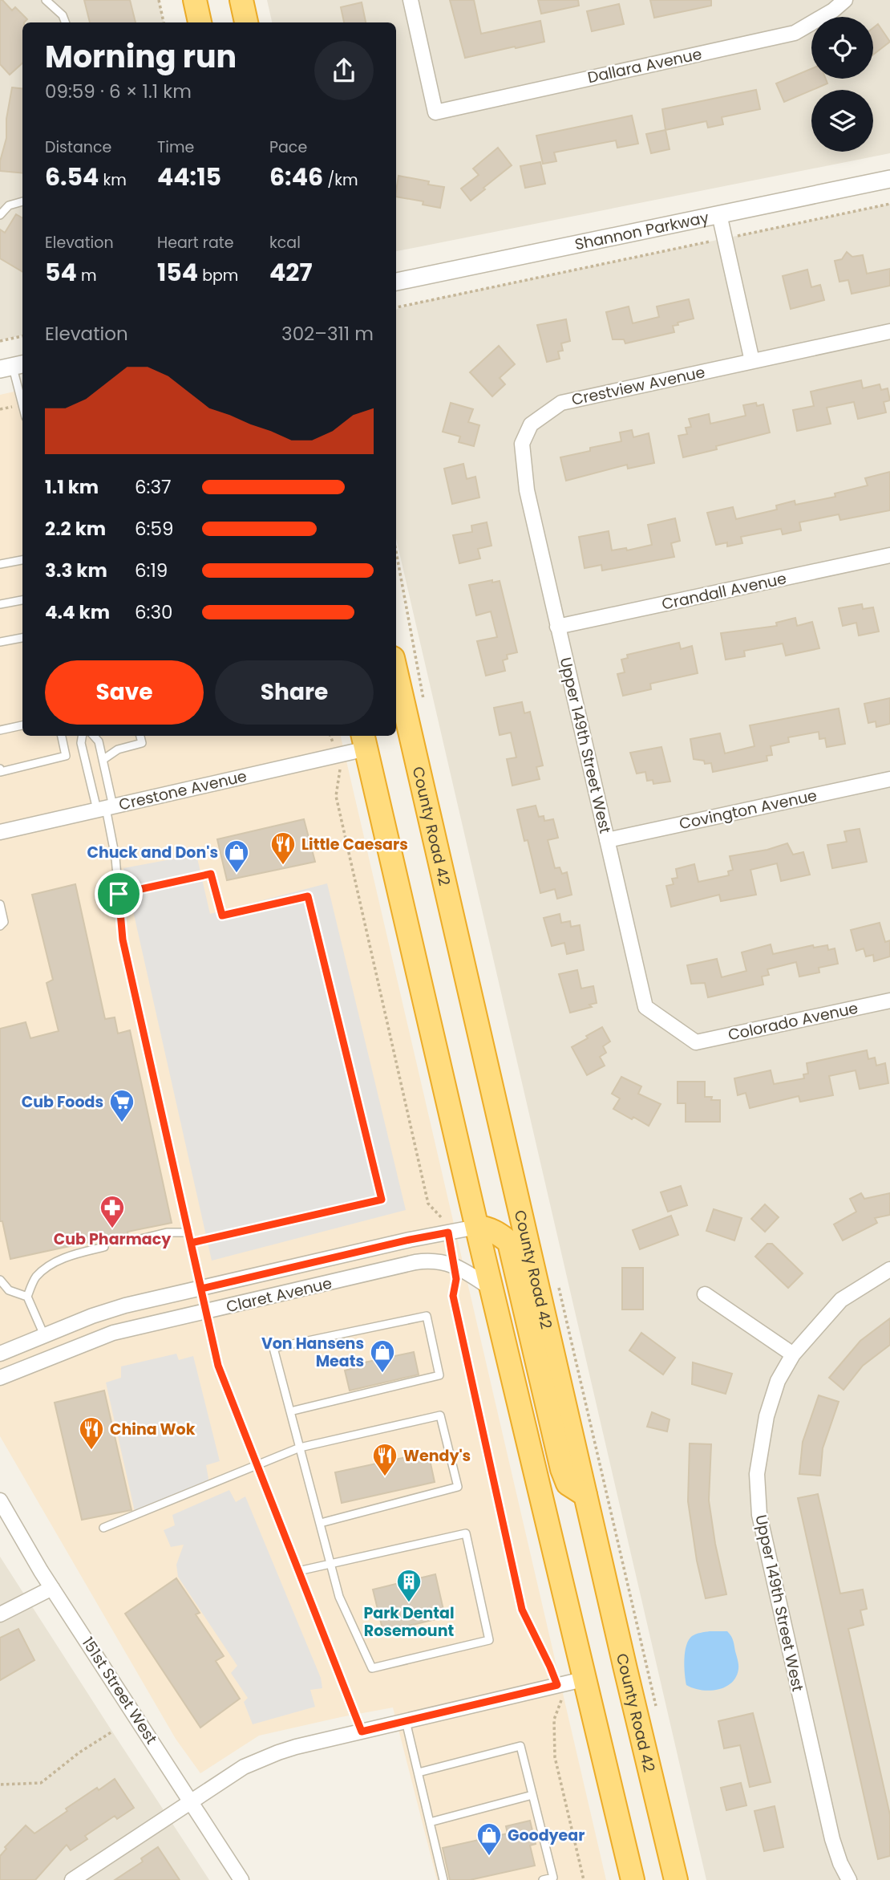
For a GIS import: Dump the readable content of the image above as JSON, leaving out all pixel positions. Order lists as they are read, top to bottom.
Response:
{
  "streets": {
    "highway": ["County Road 42"],
    "street": [
      "Dallara Avenue",
      "Shannon Parkway",
      "Crestview Avenue",
      "Crandall Avenue",
      "Upper 149th Street West",
      "Crestone Avenue",
      "Covington Avenue",
      "Colorado Avenue",
      "Claret Avenue",
      "151st Street West"
    ]
  },
  "crossings": [
    ["Crestview Avenue", "Upper 149th Street West"],
    ["Crandall Avenue", "Upper 149th Street West"],
    ["Upper 149th Street West", "Covington Avenue"],
    ["Upper 149th Street West", "Colorado Avenue"]
  ],
  "places": {
    "restaurant": ["Little Caesars", "China Wok", "Wendy's"],
    "shop": ["Chuck and Don's", "Von Hansens Meats", "Goodyear"],
    "supermarket": ["Cub Foods"],
    "pharmacy": ["Cub Pharmacy"],
    "building": ["Park Dental Rosemount"]
  },
  "page": {
    "heading": ["Morning run", "09:59 · 6 × 1.1 km"],
    "stats": [
      ["Distance", "6.54 km"],
      ["Time", "44:15"],
      ["Pace", "6:46 /km"],
      ["Elevation", "54 m"],
      ["Heart rate", "154 bpm"],
      ["kcal", "427"]
    ],
    "chart": ["Elevation", "302–311 m"],
    "list": [
      {
        "name": "1.1 km",
        "note": "6:37"
      },
      {
        "name": "2.2 km",
        "note": "6:59"
      },
      {
        "name": "3.3 km",
        "note": "6:19"
      },
      {
        "name": "4.4 km",
        "note": "6:30"
      }
    ],
    "buttons": ["Save", "Share"]
  }
}
